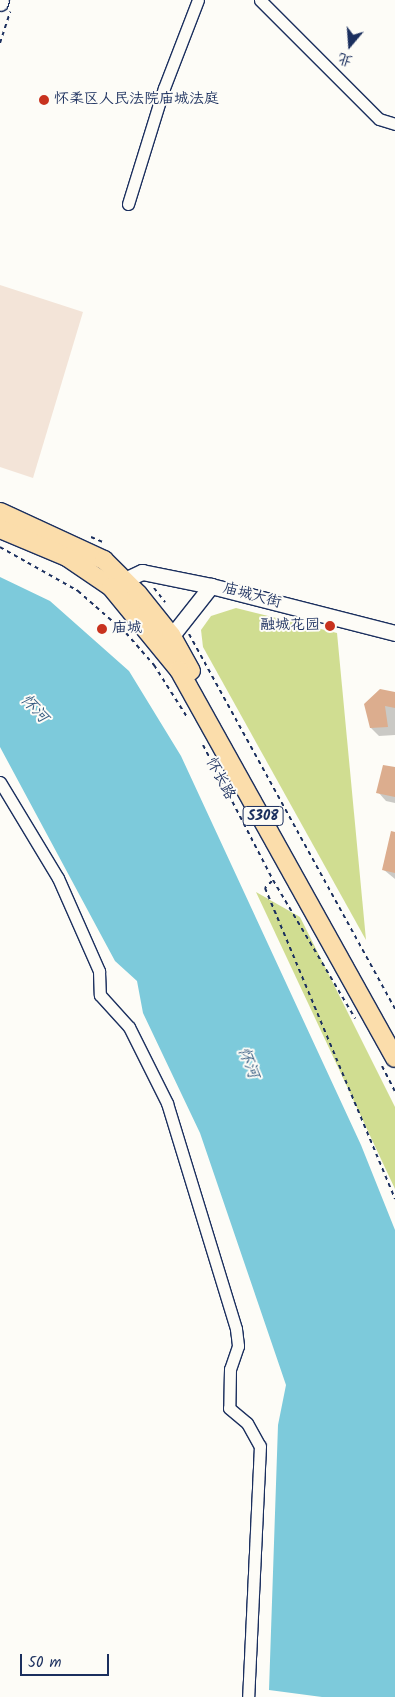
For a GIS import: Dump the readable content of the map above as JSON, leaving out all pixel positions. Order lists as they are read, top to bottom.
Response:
{
  "streets": {
    "main road": ["庙城大街", "怀长路", "S308"]
  },
  "crossings": [
    ["庙城大街", "怀长路"]
  ],
  "water": ["怀河"],
  "places": ["怀柔区人民法院庙城法庭", "融城花园", "庙城"],
  "scale_bar": "50 m",
  "north": "bottom"
}
